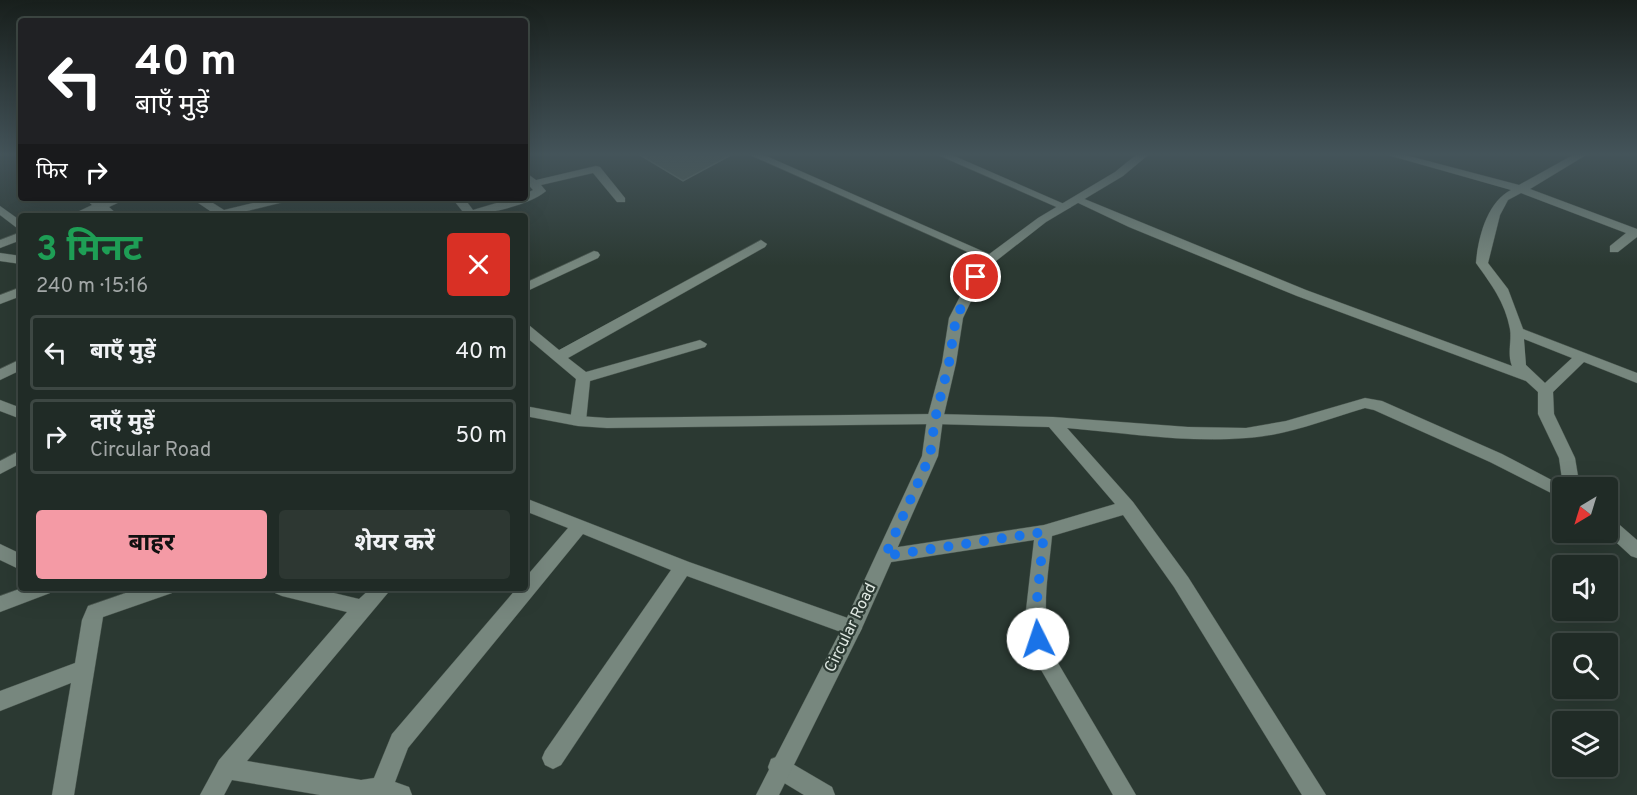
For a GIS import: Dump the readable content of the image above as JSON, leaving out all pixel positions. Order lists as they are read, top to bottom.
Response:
{
  "streets": {
    "street": ["Circular Road"]
  },
  "north": "bottom left",
  "page": {
    "turn": ["40 m", "बाएँ मुड़ें"],
    "then": "फिर",
    "heading": ["3 मिनट", "240 m · 15:16"],
    "list": [
      {
        "name": "बाएँ मुड़ें",
        "value": "40 m"
      },
      {
        "name": "दाएँ मुड़ें",
        "note": "Circular Road",
        "value": "50 m"
      }
    ],
    "buttons": ["बाहर", "शेयर करें"]
  }
}
